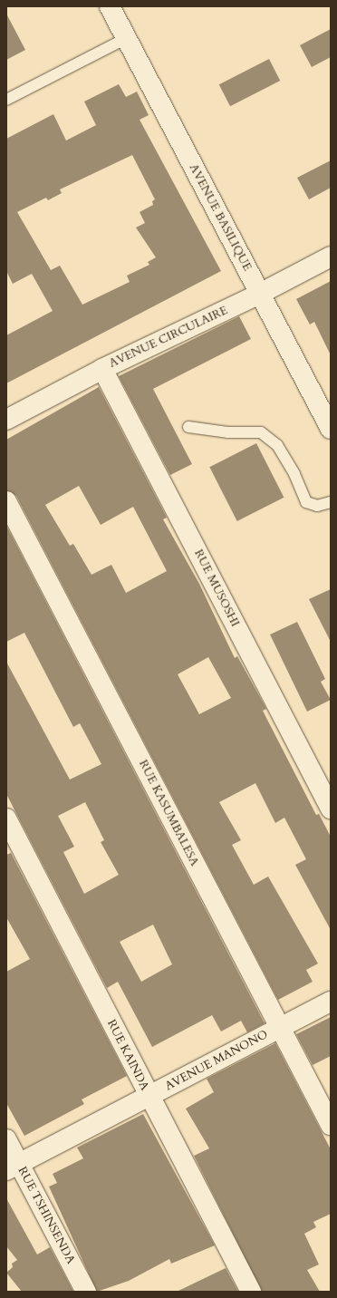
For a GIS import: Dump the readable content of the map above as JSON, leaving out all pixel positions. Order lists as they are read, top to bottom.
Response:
{
  "streets": {
    "street": [
      "AVENUE BASILIQUE",
      "AVENUE CIRCULAIRE",
      "RUE MUSOSHI",
      "RUE KASUMBALESA",
      "RUE KAINDA",
      "AVENUE MANONO",
      "RUE TSHINSENDA"
    ]
  },
  "crossings": [
    ["AVENUE BASILIQUE", "AVENUE CIRCULAIRE"],
    ["AVENUE CIRCULAIRE", "RUE MUSOSHI"],
    ["RUE KASUMBALESA", "AVENUE MANONO"],
    ["RUE KAINDA", "AVENUE MANONO"],
    ["AVENUE MANONO", "RUE TSHINSENDA"]
  ]
}
